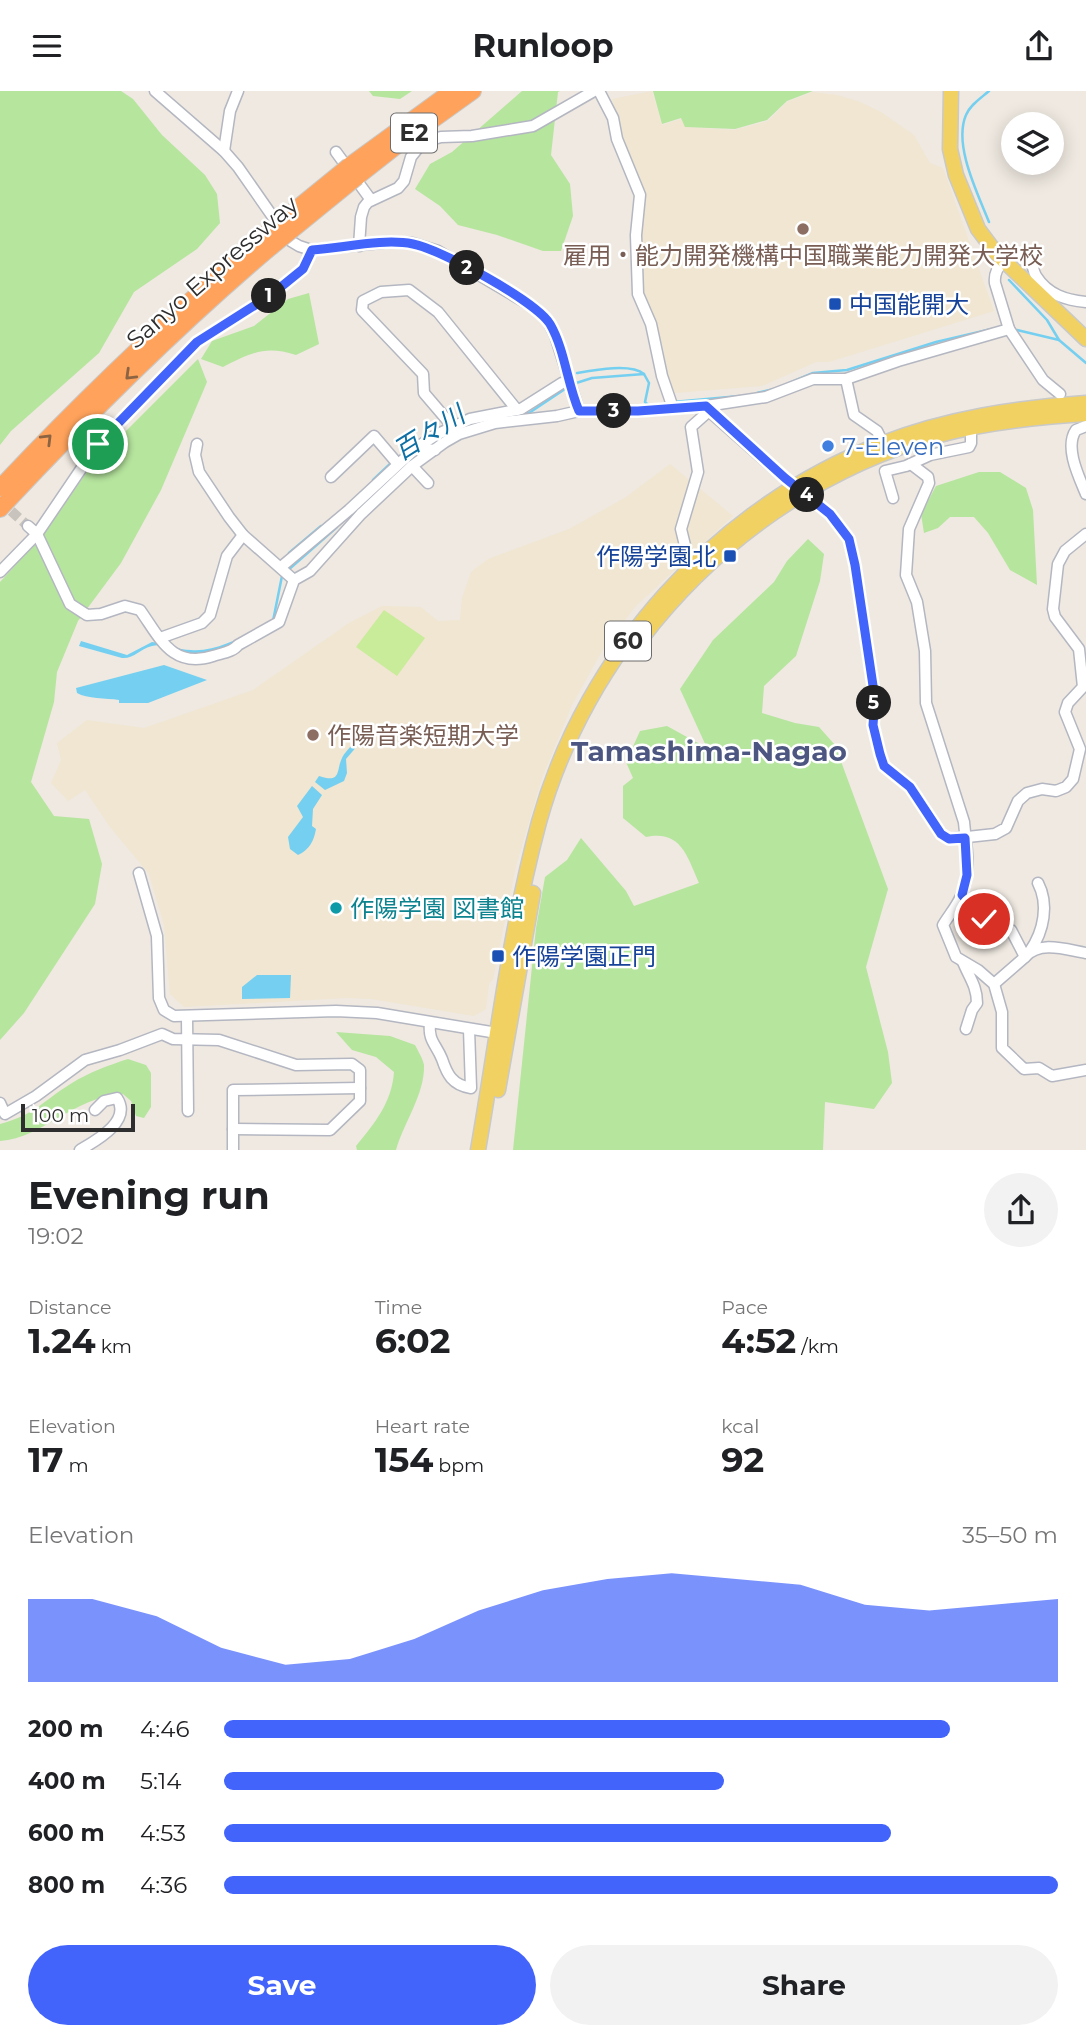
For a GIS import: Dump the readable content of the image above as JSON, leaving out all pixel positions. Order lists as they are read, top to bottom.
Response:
{
  "streets": {
    "highway": ["E2", "Sanyo Expressway"],
    "main road": ["60"]
  },
  "districts": ["Tamashima-Nagao"],
  "water": ["百々川"],
  "places": {
    "other": [
      "雇用・能力開発機構中国職業能力開発大学校",
      "7-Eleven",
      "作陽音楽短期大学",
      "作陽学園 図書館"
    ],
    "transit": ["中国能開大", "作陽学園北", "作陽学園正門"]
  },
  "scale_bar": "100 m",
  "page": {
    "header": "Runloop",
    "pins": [
      "2",
      "1",
      "3",
      "4",
      "5"
    ],
    "scale": "100 m",
    "heading": ["Evening run", "19:02"],
    "stats": [
      ["Distance", "1.24 km"],
      ["Time", "6:02"],
      ["Pace", "4:52 /km"],
      ["Elevation", "17 m"],
      ["Heart rate", "154 bpm"],
      ["kcal", "92"]
    ],
    "chart": ["Elevation", "35–50 m"],
    "list": [
      {
        "name": "200 m",
        "note": "4:46"
      },
      {
        "name": "400 m",
        "note": "5:14"
      },
      {
        "name": "600 m",
        "note": "4:53"
      },
      {
        "name": "800 m",
        "note": "4:36"
      }
    ],
    "buttons": ["Save", "Share"]
  }
}
